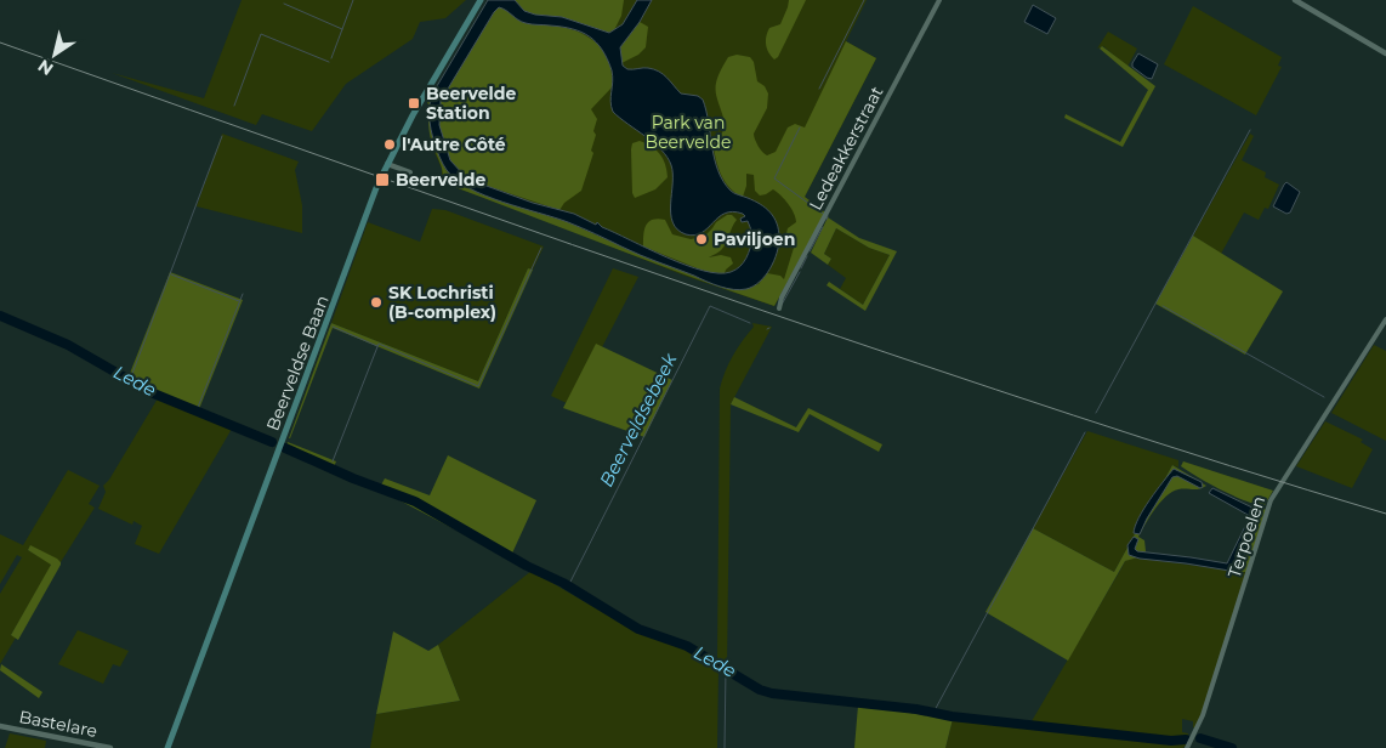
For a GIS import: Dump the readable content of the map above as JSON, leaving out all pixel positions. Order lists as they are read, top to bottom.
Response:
{
  "streets": {
    "main road": ["Beerveldse Baan"],
    "street": ["Ledeakkerstraat", "Terpoelen", "Bastelare"]
  },
  "water": ["Lede", "Beerveldsebeek"],
  "parks": ["Park van Beervelde"],
  "places": {
    "transit": ["Beervelde Station", "Beervelde"],
    "other": ["l'Autre Côté", "Paviljoen", "SK Lochristi (B-complex)"]
  },
  "north": "bottom left"
}
